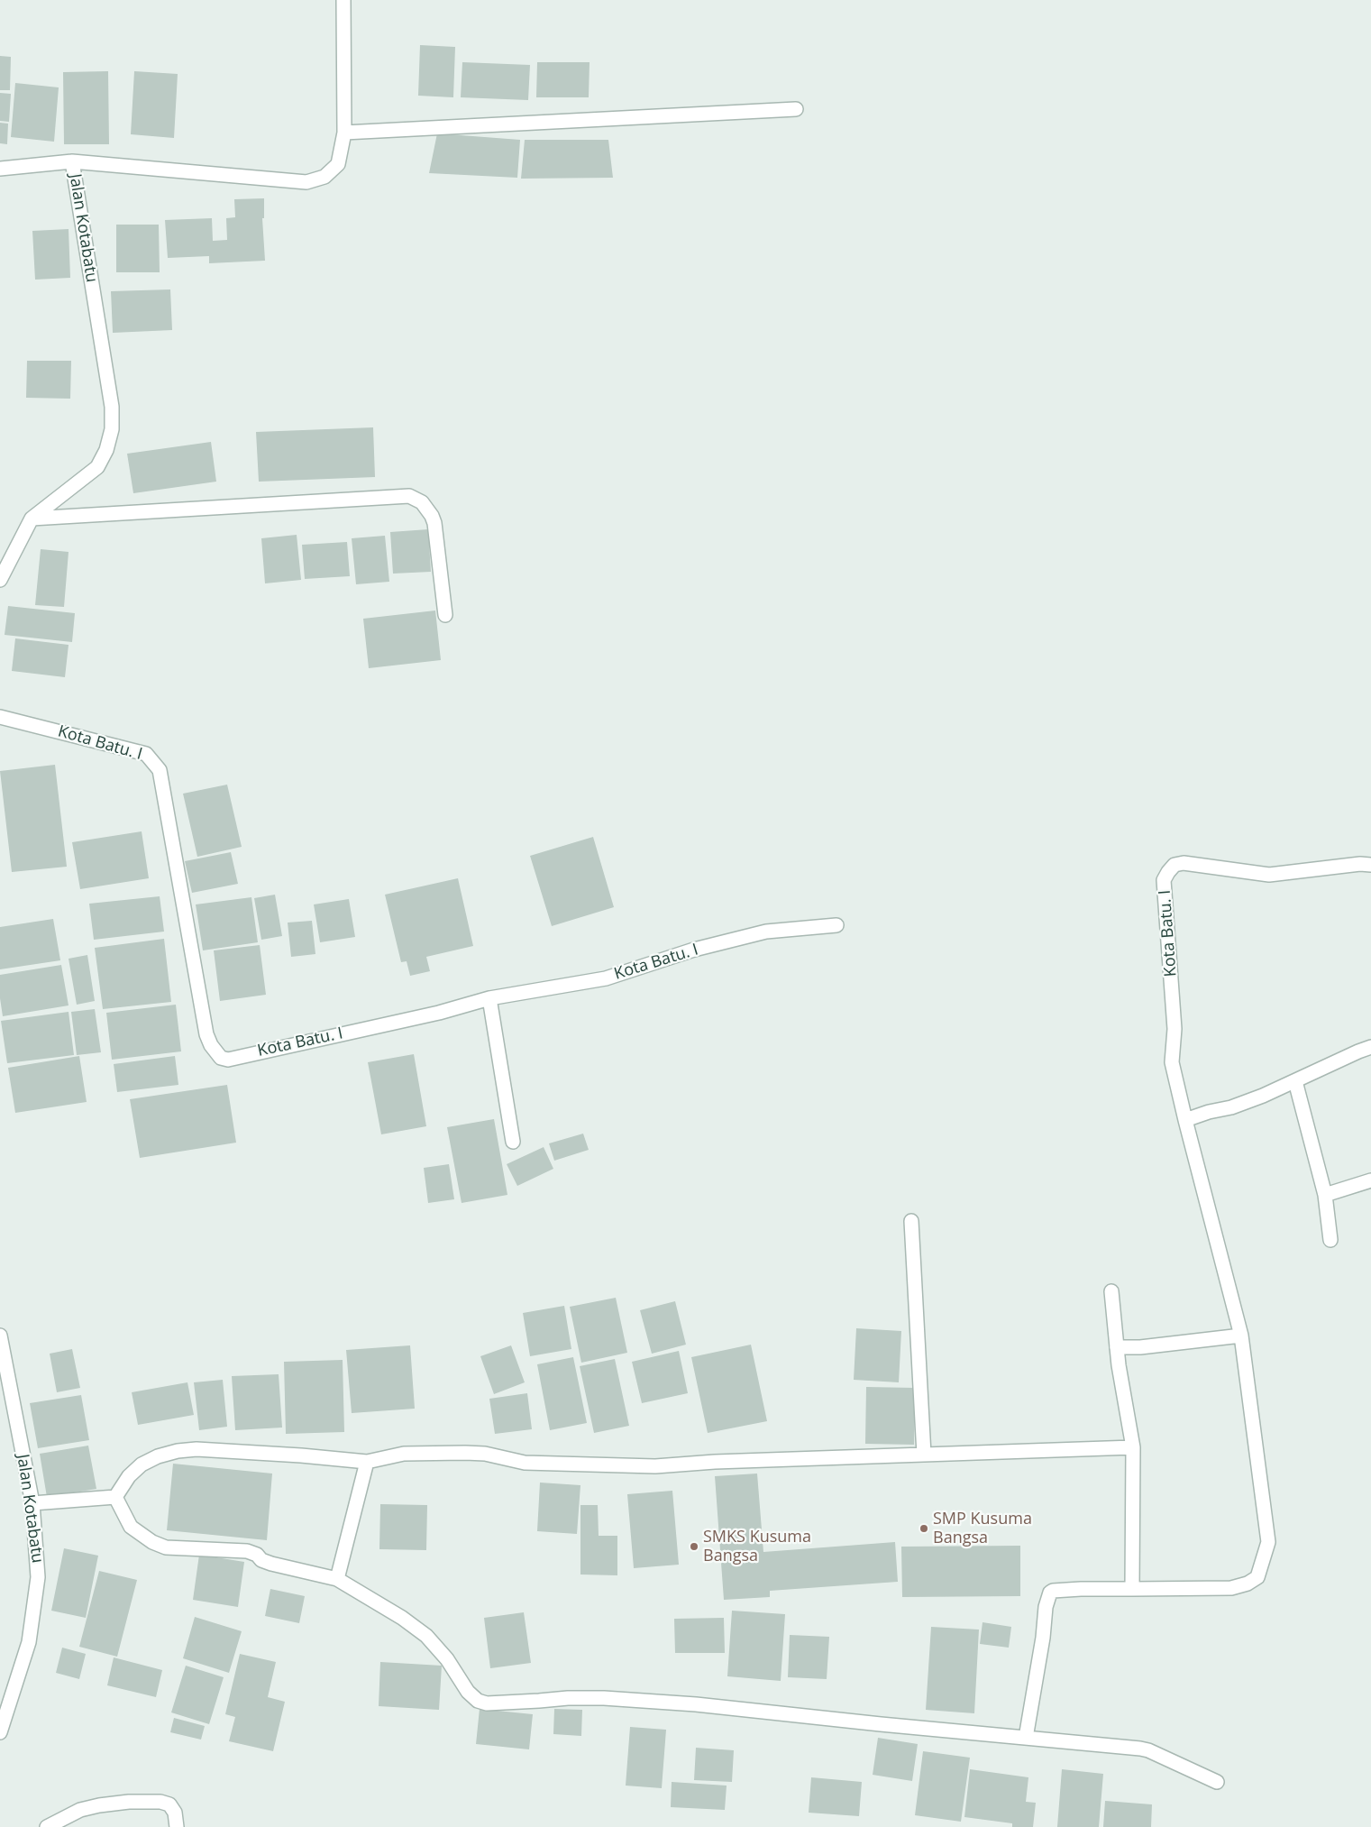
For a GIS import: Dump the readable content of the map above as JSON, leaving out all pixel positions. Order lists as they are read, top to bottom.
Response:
{
  "streets": {
    "street": ["Jalan Kotabatu", "Kota Batu. I"]
  },
  "places": ["SMP Kusuma Bangsa", "SMKS Kusuma Bangsa"]
}
